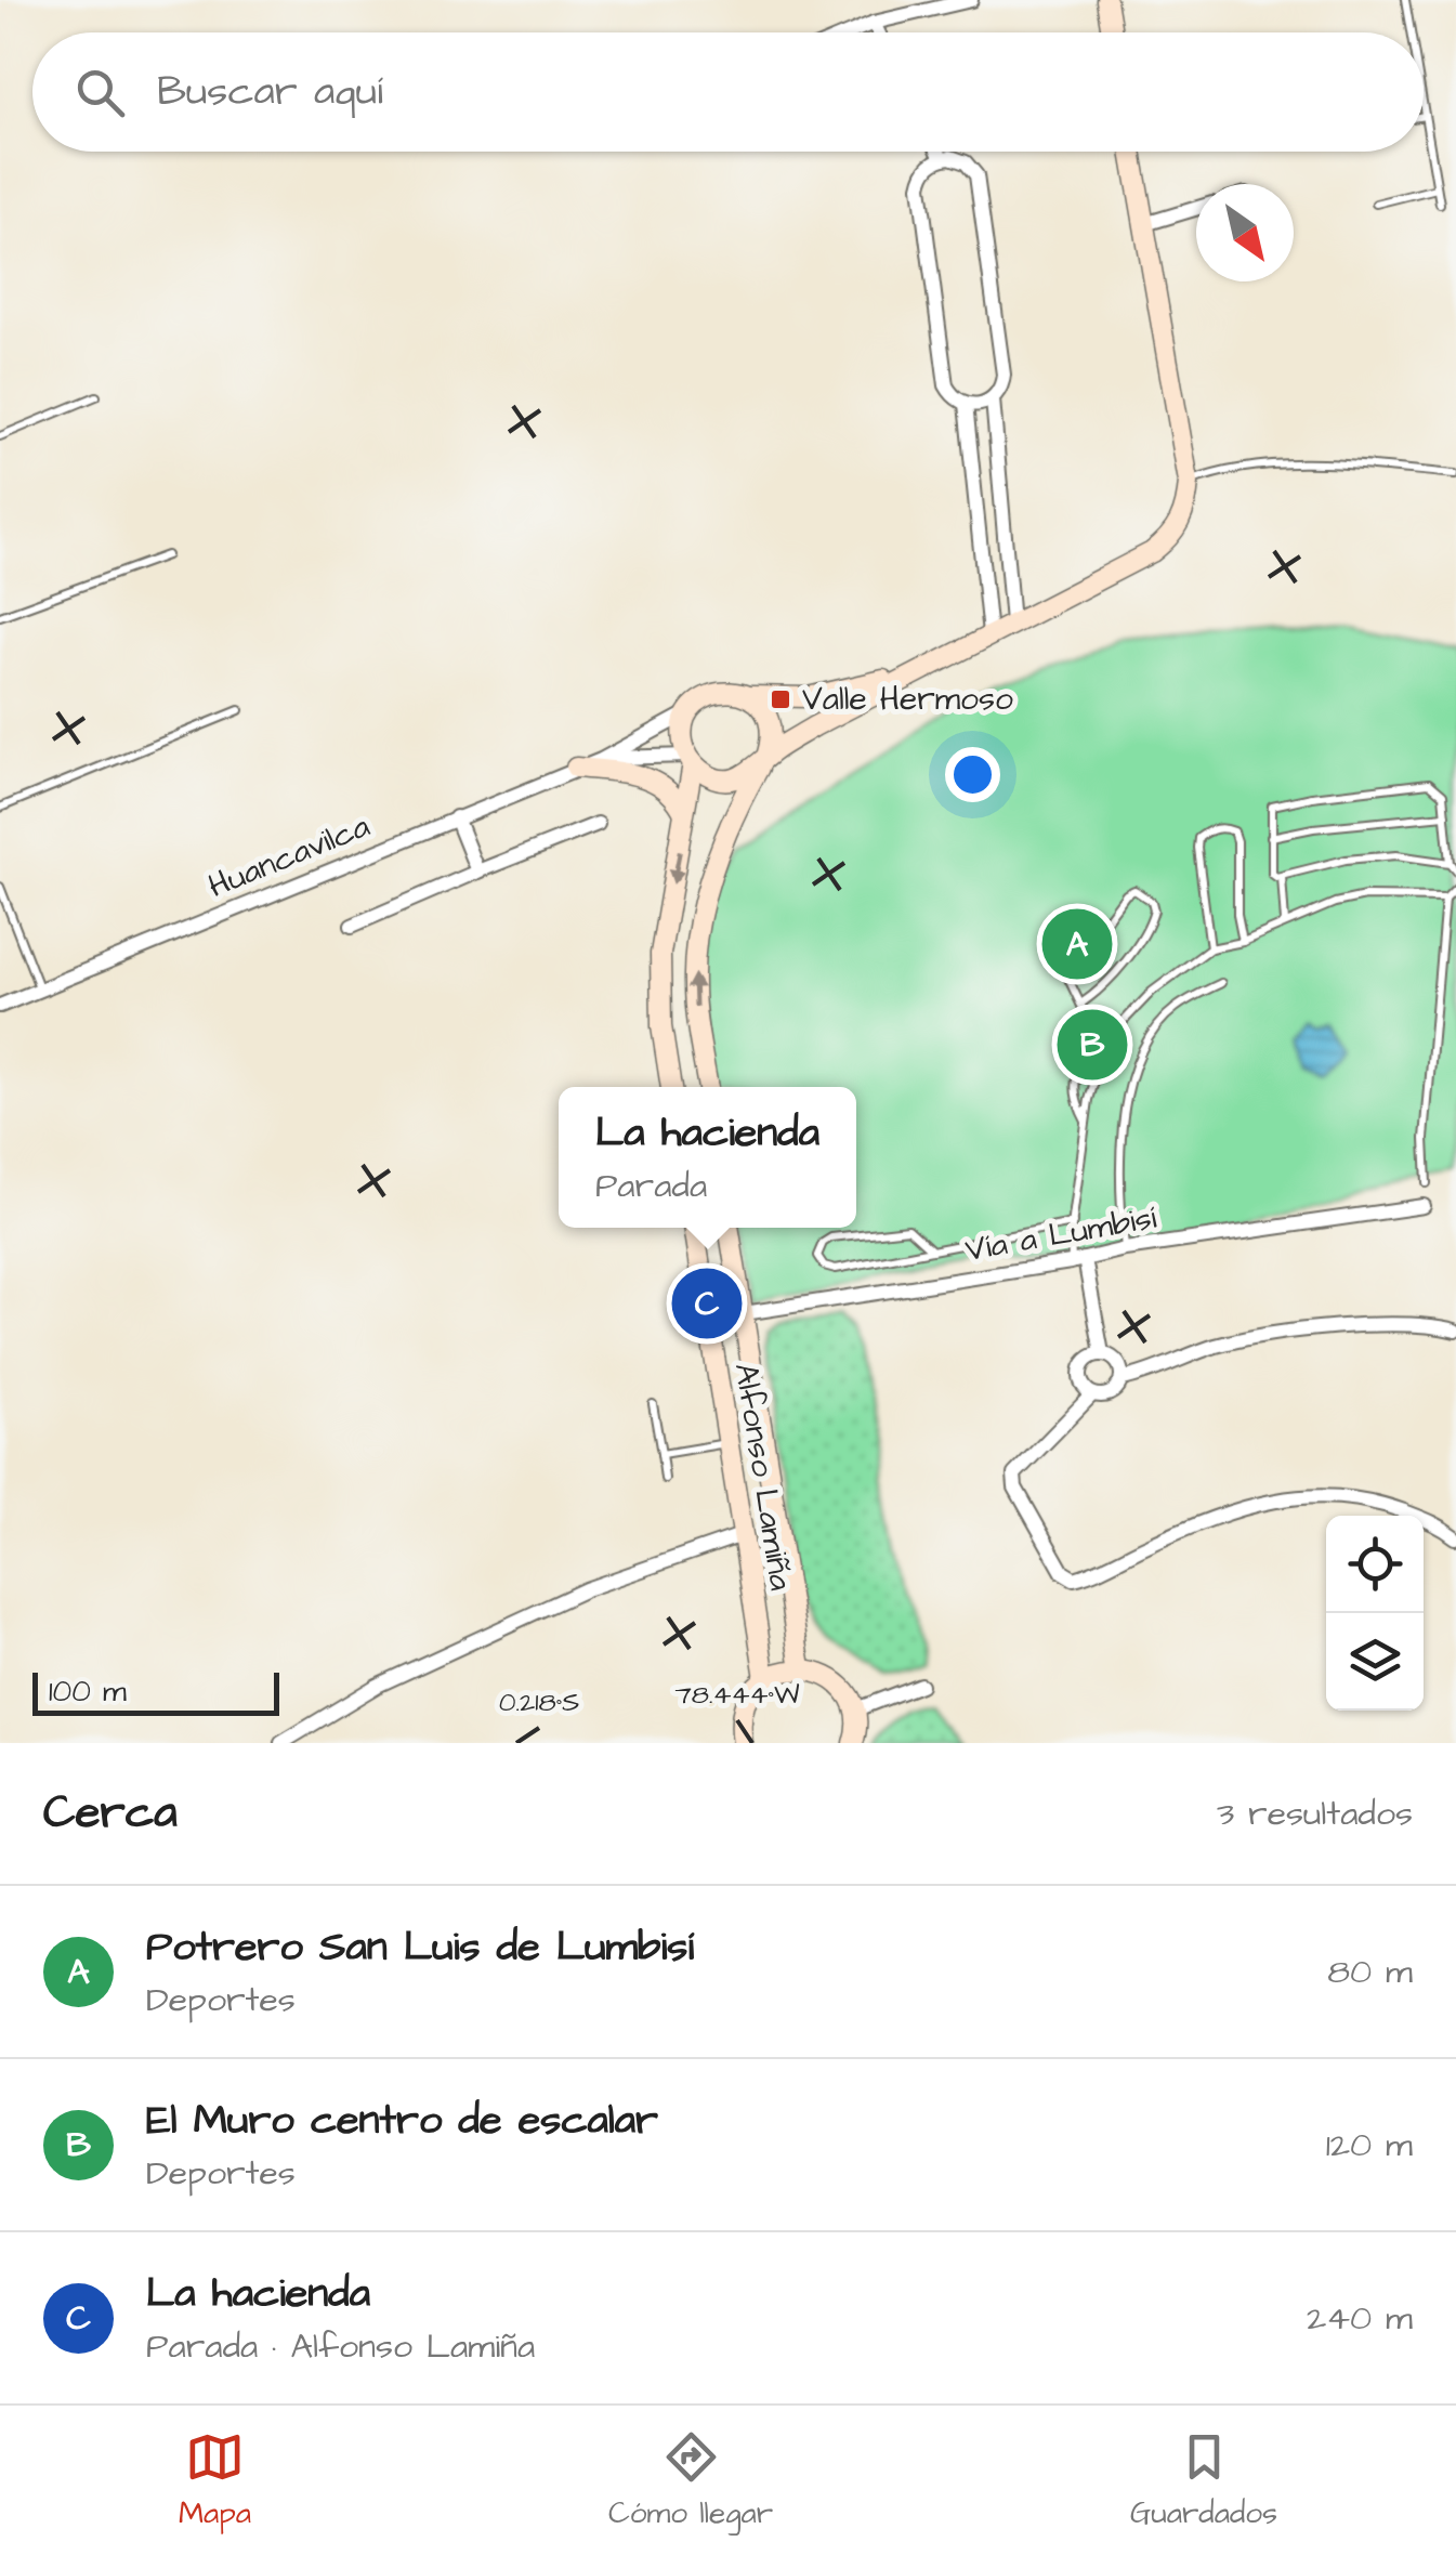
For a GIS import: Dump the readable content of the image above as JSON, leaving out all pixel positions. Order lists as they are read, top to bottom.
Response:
{
  "streets": {
    "street": ["Huancavilca", "Vía a Lumbisí", "Alfonso Lamiña"]
  },
  "crossings": [
    ["Vía a Lumbisí", "Alfonso Lamiña"]
  ],
  "places": {
    "transit": ["Valle Hermoso"]
  },
  "scale_bar": "100 m",
  "north": "bottom right",
  "page": {
    "search": "Buscar aquí",
    "pins": ["A", "B", "C"],
    "popup": ["La hacienda", "Parada"],
    "scale": "100 m",
    "heading": ["Cerca", "3 resultados"],
    "list": [
      {
        "mark": "A",
        "name": "Potrero San Luis de Lumbisí",
        "note": "Deportes",
        "value": "80 m"
      },
      {
        "mark": "B",
        "name": "El Muro centro de escalar",
        "note": "Deportes",
        "value": "120 m"
      },
      {
        "mark": "C",
        "name": "La hacienda",
        "note": "Parada · Alfonso Lamiña",
        "value": "240 m"
      }
    ],
    "nav": ["Mapa", "Cómo llegar", "Guardados"]
  },
  "coordinates": ["78.444°W", "0.218°S"]
}
